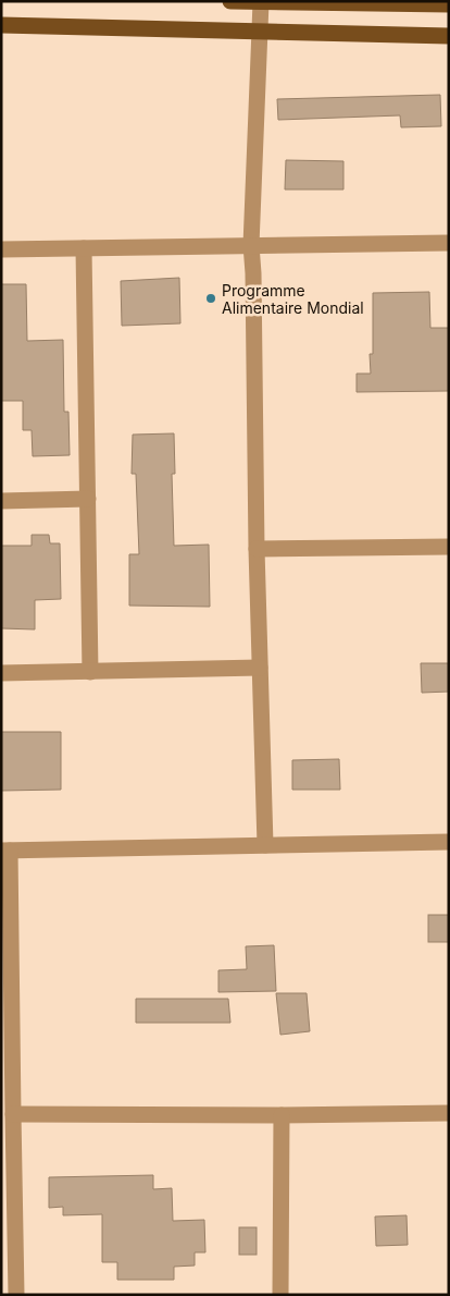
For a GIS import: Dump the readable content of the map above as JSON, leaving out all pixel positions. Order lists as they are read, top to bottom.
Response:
{
  "places": ["Programme Alimentaire Mondial"]
}
